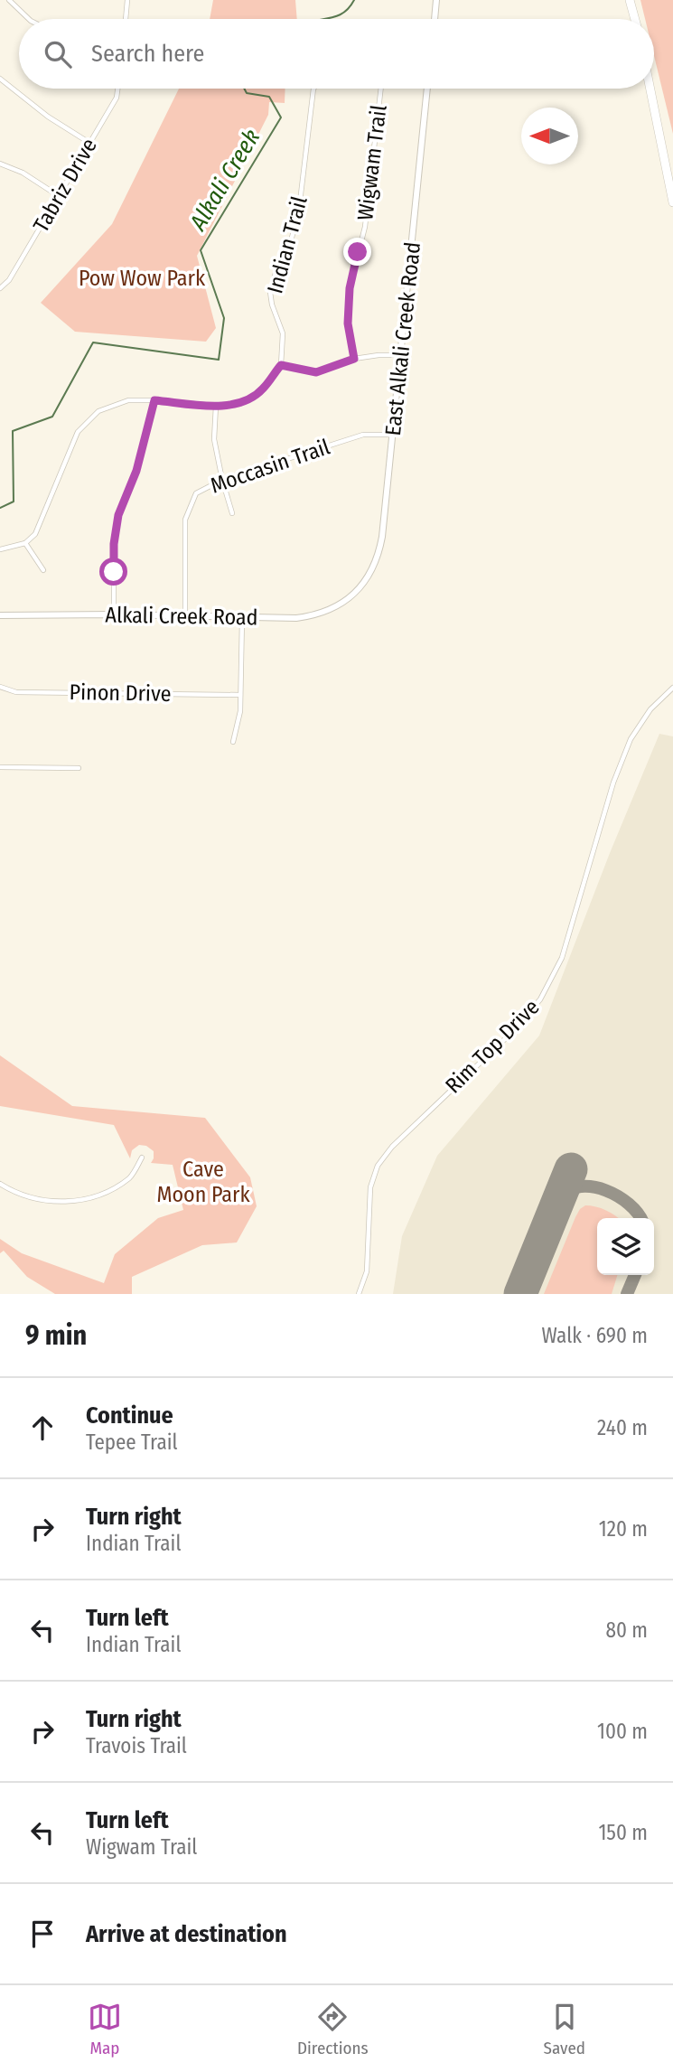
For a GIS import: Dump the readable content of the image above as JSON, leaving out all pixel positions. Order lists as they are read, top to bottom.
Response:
{
  "streets": {
    "street": [
      "Wigwam Trail",
      "Tabriz Drive",
      "Indian Trail",
      "East Alkali Creek Road",
      "Moccasin Trail",
      "Alkali Creek Road",
      "Pinon Drive",
      "Rim Top Drive"
    ]
  },
  "crossings": [
    ["East Alkali Creek Road", "Moccasin Trail"],
    ["East Alkali Creek Road", "Alkali Creek Road"],
    ["Moccasin Trail", "Alkali Creek Road"]
  ],
  "water": ["Alkali Creek"],
  "parks": ["Pow Wow Park", "Cave Moon Park"],
  "north": "left",
  "page": {
    "search": "Search here",
    "heading": ["9 min", "Walk · 690 m"],
    "list": [
      ["Continue", "Tepee Trail", "240 m"],
      ["Turn right", "Indian Trail", "120 m"],
      ["Turn left", "Indian Trail", "80 m"],
      ["Turn right", "Travois Trail", "100 m"],
      ["Turn left", "Wigwam Trail", "150 m"],
      "Arrive at destination"
    ],
    "nav": ["Map", "Directions", "Saved"]
  }
}
